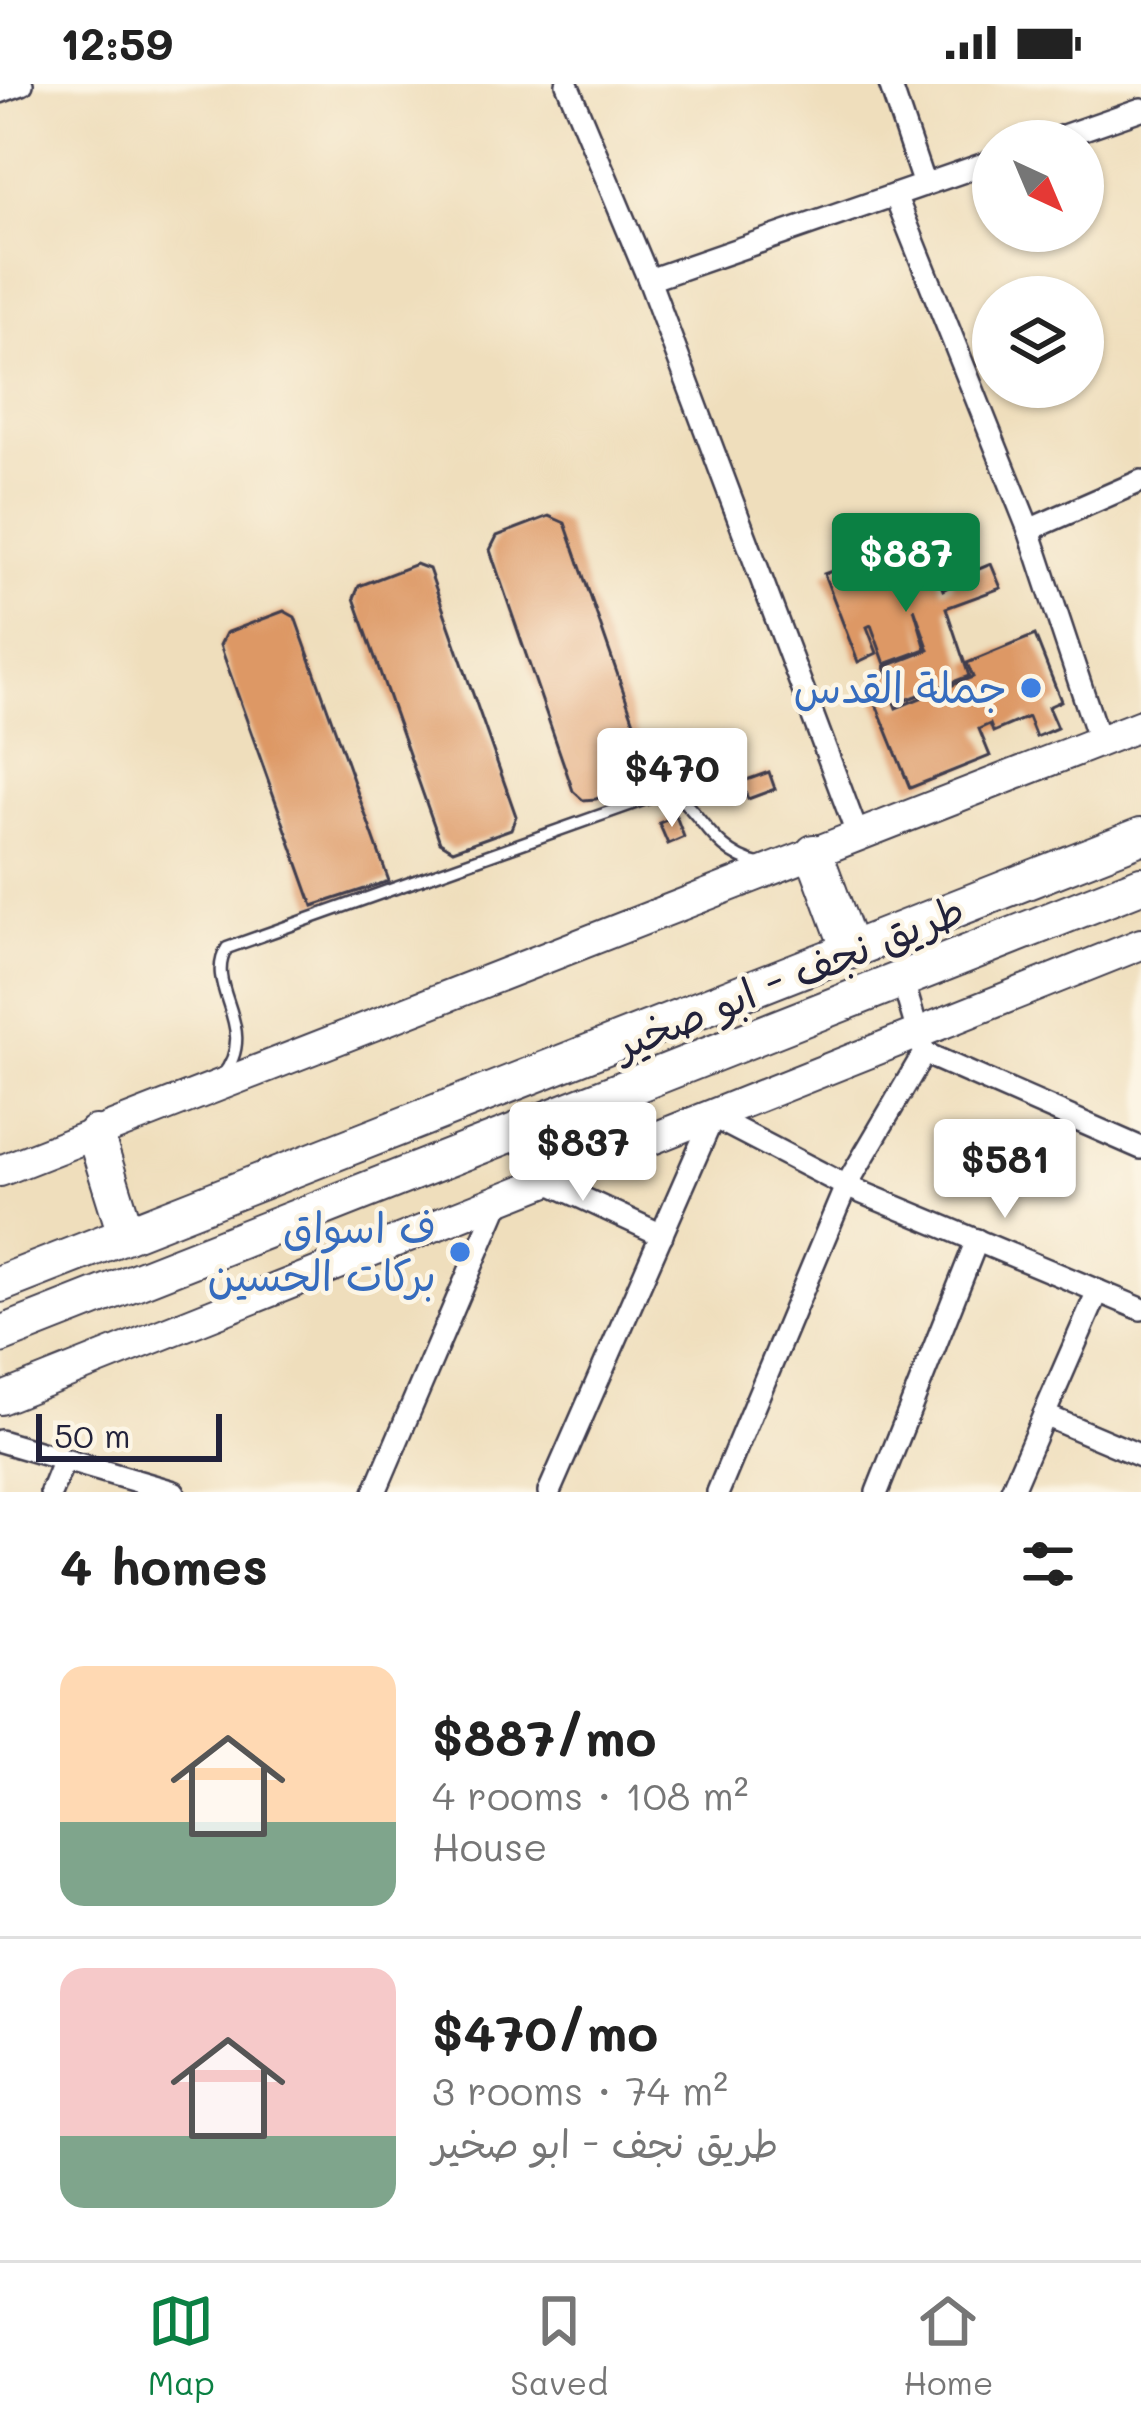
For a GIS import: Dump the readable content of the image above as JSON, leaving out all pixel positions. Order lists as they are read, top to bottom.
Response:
{
  "streets": {
    "highway": ["طريق نجف - ابو صخير"]
  },
  "places": ["جملة القدس", "ف اسواق بركات الحسين"],
  "scale_bar": "50 m",
  "north": "bottom right",
  "page": {
    "status": "12:59",
    "price": [
      "$887",
      "$470",
      "$837",
      "$581"
    ],
    "scale": "50 m",
    "heading": "4 homes",
    "list": [
      {
        "name": "$887/mo",
        "note": "4 rooms · 108 m² · House"
      },
      {
        "name": "$470/mo",
        "note": "3 rooms · 74 m² · طريق نجف - ابو صخير"
      }
    ],
    "tabs": ["Map", "Saved", "Home"]
  }
}
